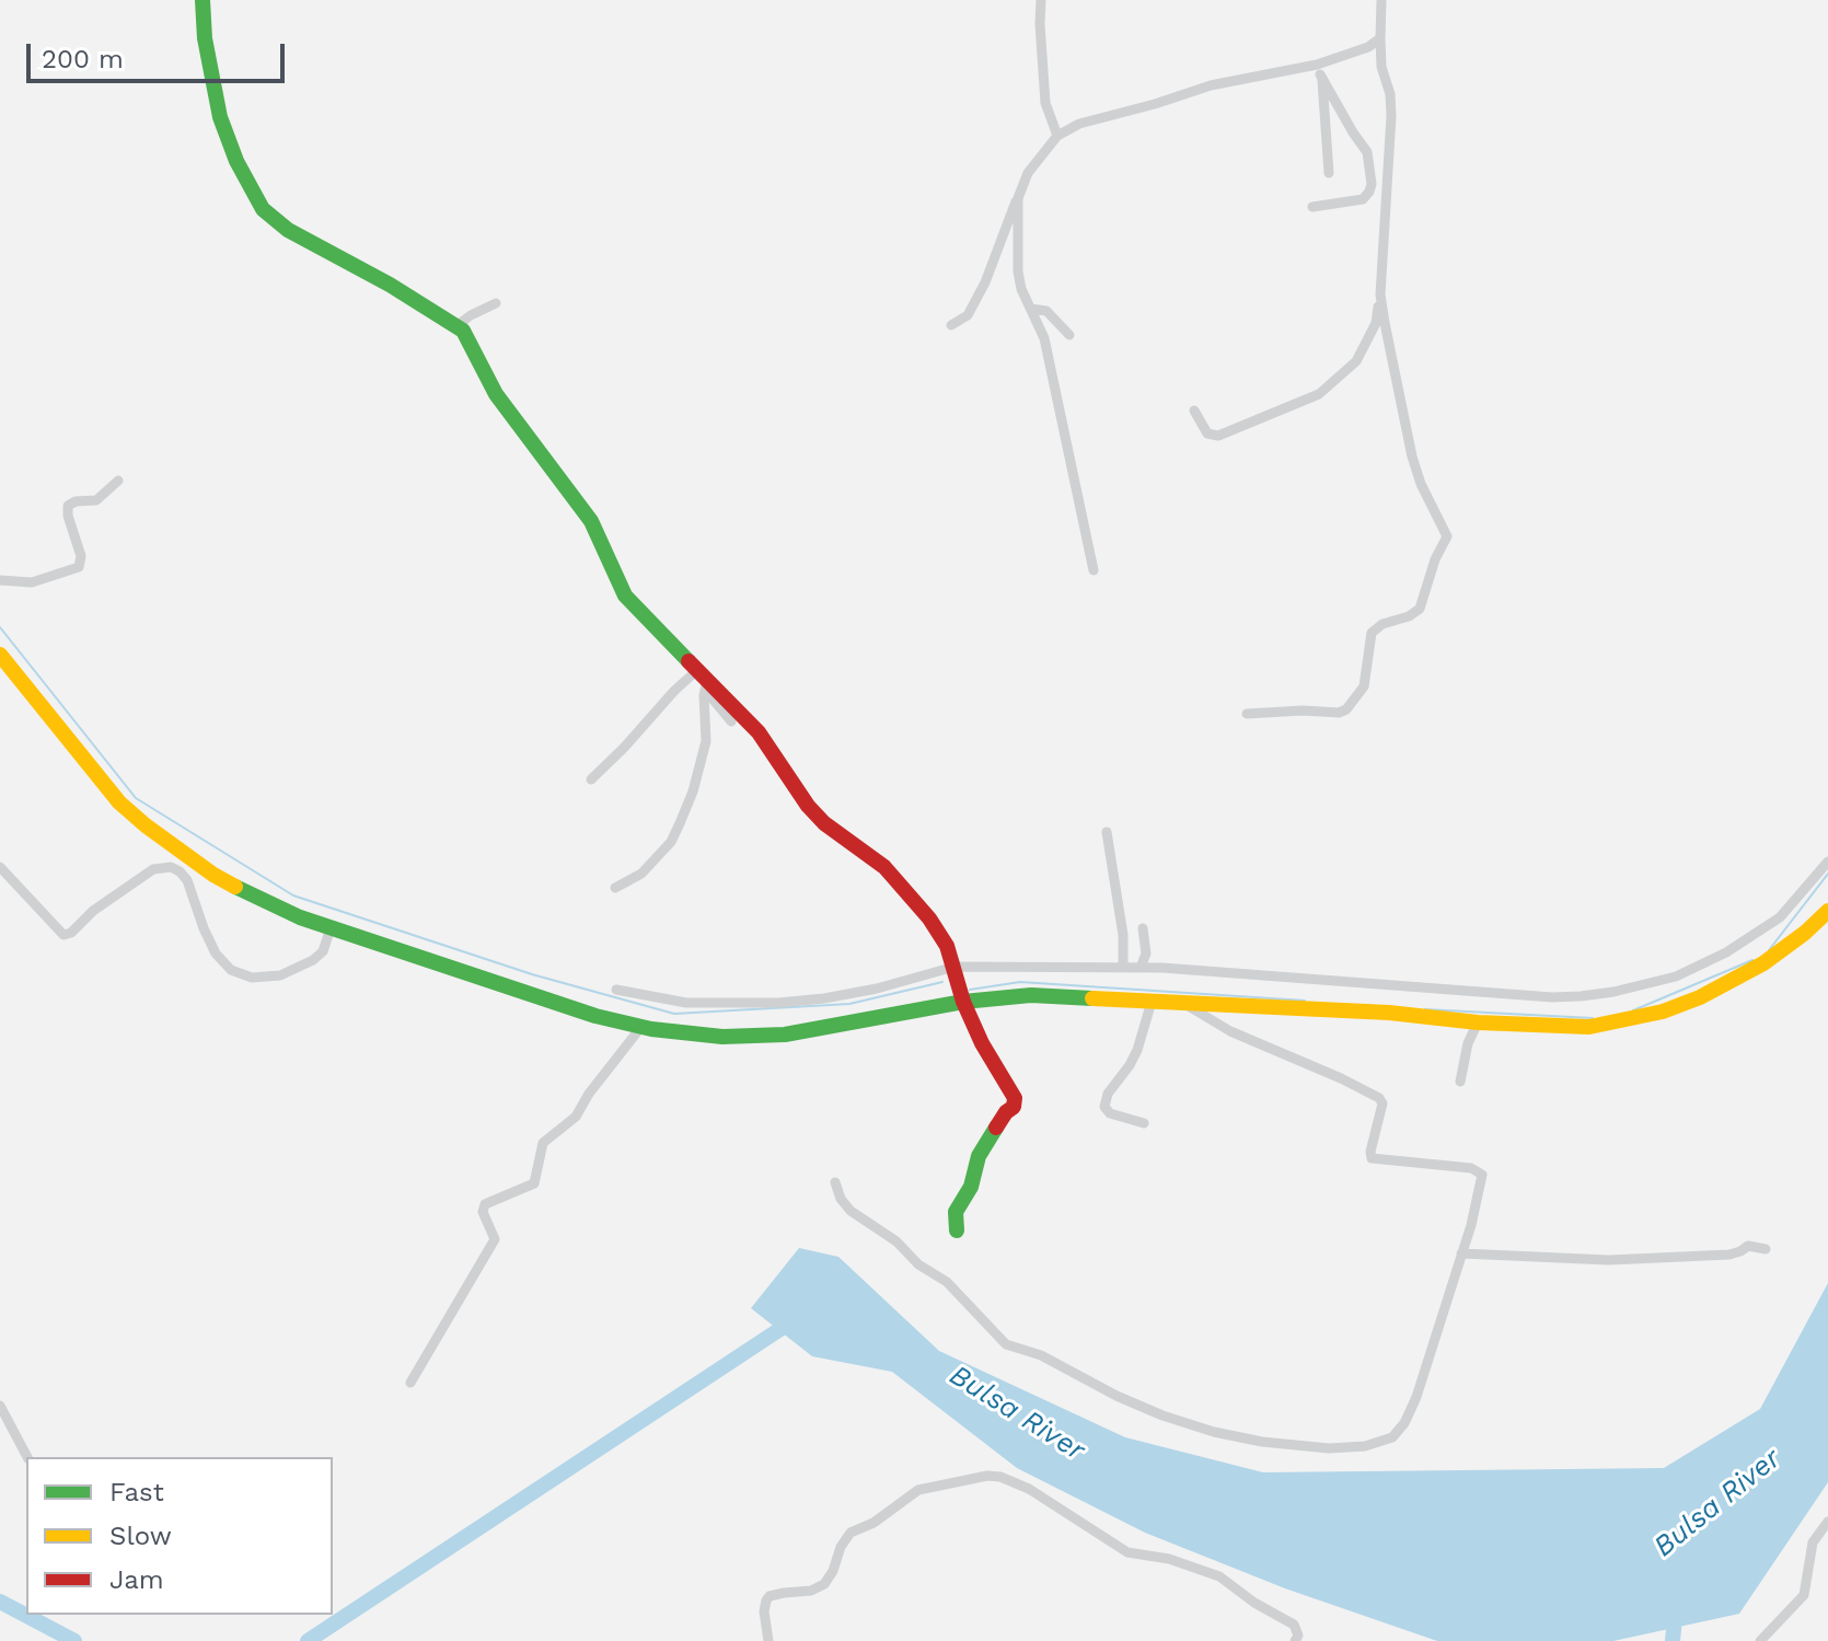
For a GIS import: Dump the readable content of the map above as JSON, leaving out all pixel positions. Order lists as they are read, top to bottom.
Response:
{
  "water": ["Bulsa River"],
  "legend": ["Fast", "Slow", "Jam"],
  "scale_bar": "200 m"
}
